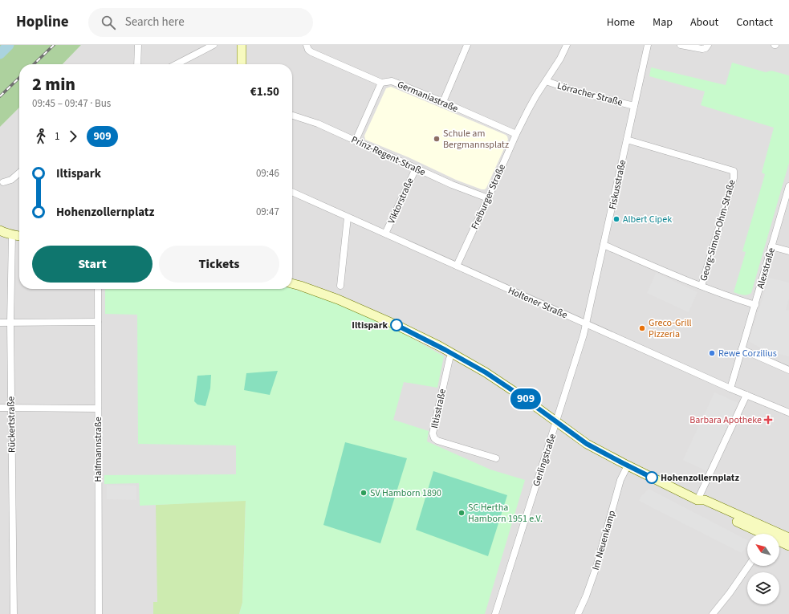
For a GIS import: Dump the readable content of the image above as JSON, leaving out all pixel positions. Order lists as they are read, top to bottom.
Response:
{
  "streets": {
    "street": [
      "Lörracher Straße",
      "Germaniastraße",
      "Prinz-Regent-Straße",
      "Fiskusstraße",
      "Freiburger Straße",
      "Viktorstraße",
      "Georg-Simon-Ohm-Straße",
      "Alexstraße",
      "Holtener Straße",
      "Iltisstraße",
      "Rückertstraße",
      "Halfmannstraße",
      "Gerlingstraße",
      "Im Neuenkamp"
    ]
  },
  "crossings": [
    ["Lörracher Straße", "Fiskusstraße"],
    ["Lörracher Straße", "Freiburger Straße"],
    ["Germaniastraße", "Freiburger Straße"],
    ["Prinz-Regent-Straße", "Freiburger Straße"],
    ["Prinz-Regent-Straße", "Viktorstraße"],
    ["Fiskusstraße", "Georg-Simon-Ohm-Straße"],
    ["Fiskusstraße", "Holtener Straße"],
    ["Fiskusstraße", "Gerlingstraße"],
    ["Freiburger Straße", "Holtener Straße"],
    ["Viktorstraße", "Holtener Straße"],
    ["Alexstraße", "Holtener Straße"],
    ["Holtener Straße", "Gerlingstraße"]
  ],
  "places": {
    "other": [
      "Schule am Bergmannsplatz",
      "Albert Cipek",
      "Iltispark",
      "Greco-Grill Pizzeria",
      "Rewe Corzilius",
      "Hohenzollernplatz",
      "SV Hamborn 1890",
      "SC Hertha Hamborn 1951 e.V."
    ],
    "health": ["Barbara Apotheke"]
  },
  "lines": ["bus line 909"],
  "north": "top left",
  "page": {
    "header": "Hopline",
    "search": "Search here",
    "nav": [
      "Home",
      "Map",
      "About",
      "Contact"
    ],
    "on_map": "909",
    "heading": ["2 min", "09:45 – 09:47 · Bus", "€1.50"],
    "legs": ["1", "909"],
    "list": [
      {
        "name": "Iltispark",
        "value": "09:46"
      },
      {
        "name": "Hohenzollernplatz",
        "value": "09:47"
      }
    ],
    "buttons": ["Start", "Tickets"]
  }
}
